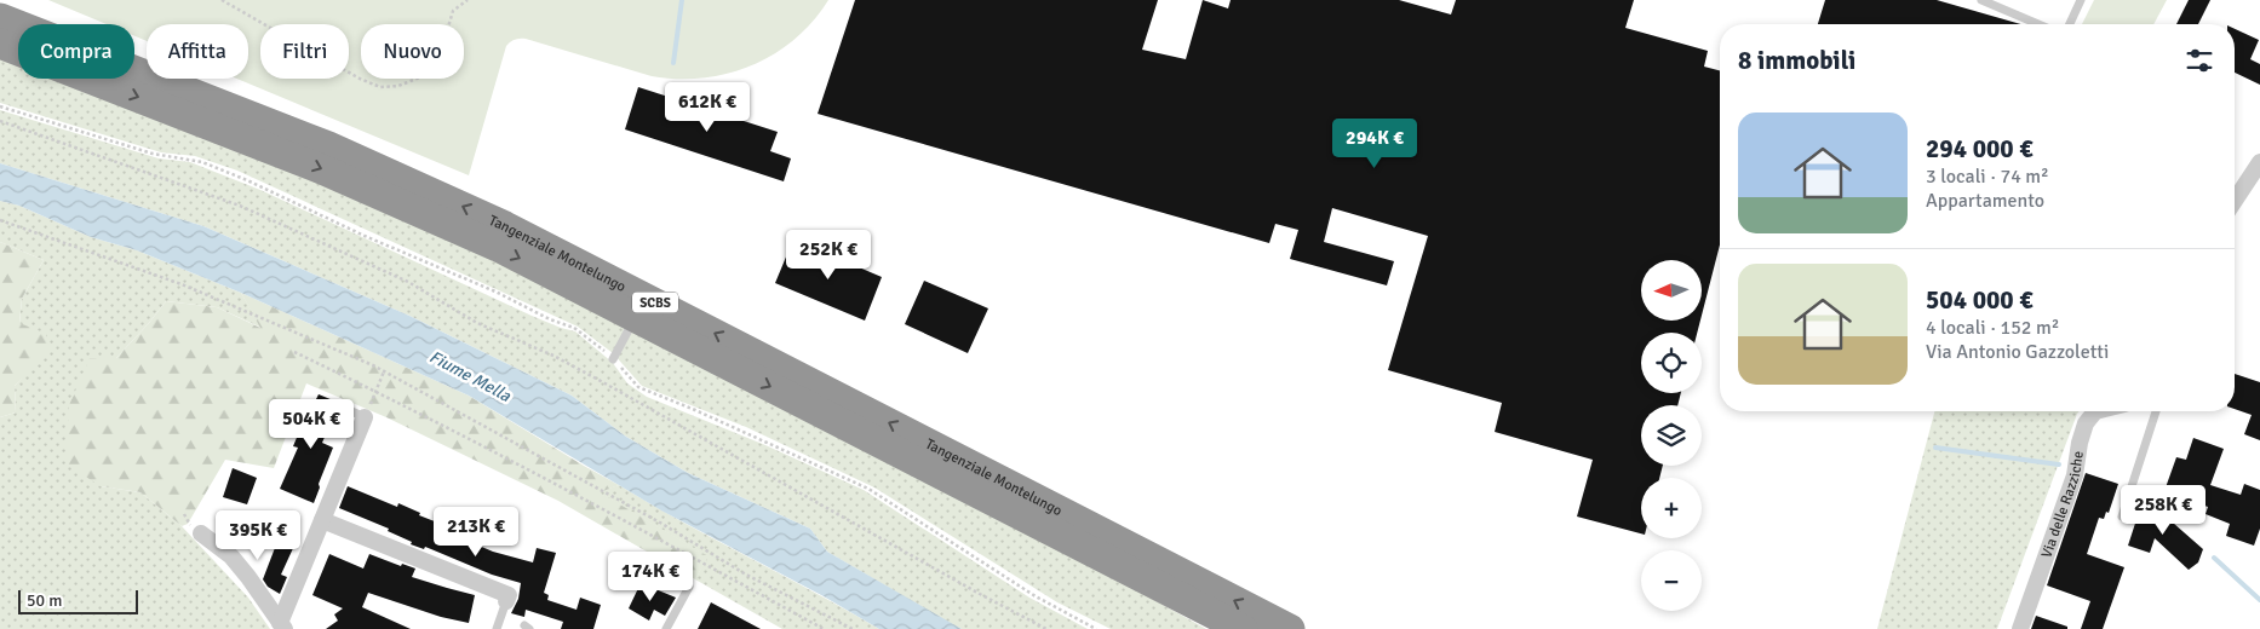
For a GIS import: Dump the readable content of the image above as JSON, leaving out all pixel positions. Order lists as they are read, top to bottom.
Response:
{
  "streets": {
    "highway": ["Tangenziale Montelungo", "SCBS"],
    "street": ["Via delle Razziche"]
  },
  "water": ["Fiume Mella"],
  "scale_bar": "50 m",
  "north": "left",
  "page": {
    "chip": [
      "Compra",
      "Affitta",
      "Filtri",
      "Nuovo"
    ],
    "heading": "8 immobili",
    "price": [
      "612K €",
      "294K €",
      "252K €",
      "504K €",
      "258K €",
      "213K €",
      "395K €",
      "174K €"
    ],
    "list": [
      {
        "name": "294 000 €",
        "note": "3 locali · 74 m² · Appartamento"
      },
      {
        "name": "504 000 €",
        "note": "4 locali · 152 m² · Via Antonio Gazzoletti"
      }
    ],
    "map_buttons": ["+", "−"],
    "scale": "50 m"
  }
}
